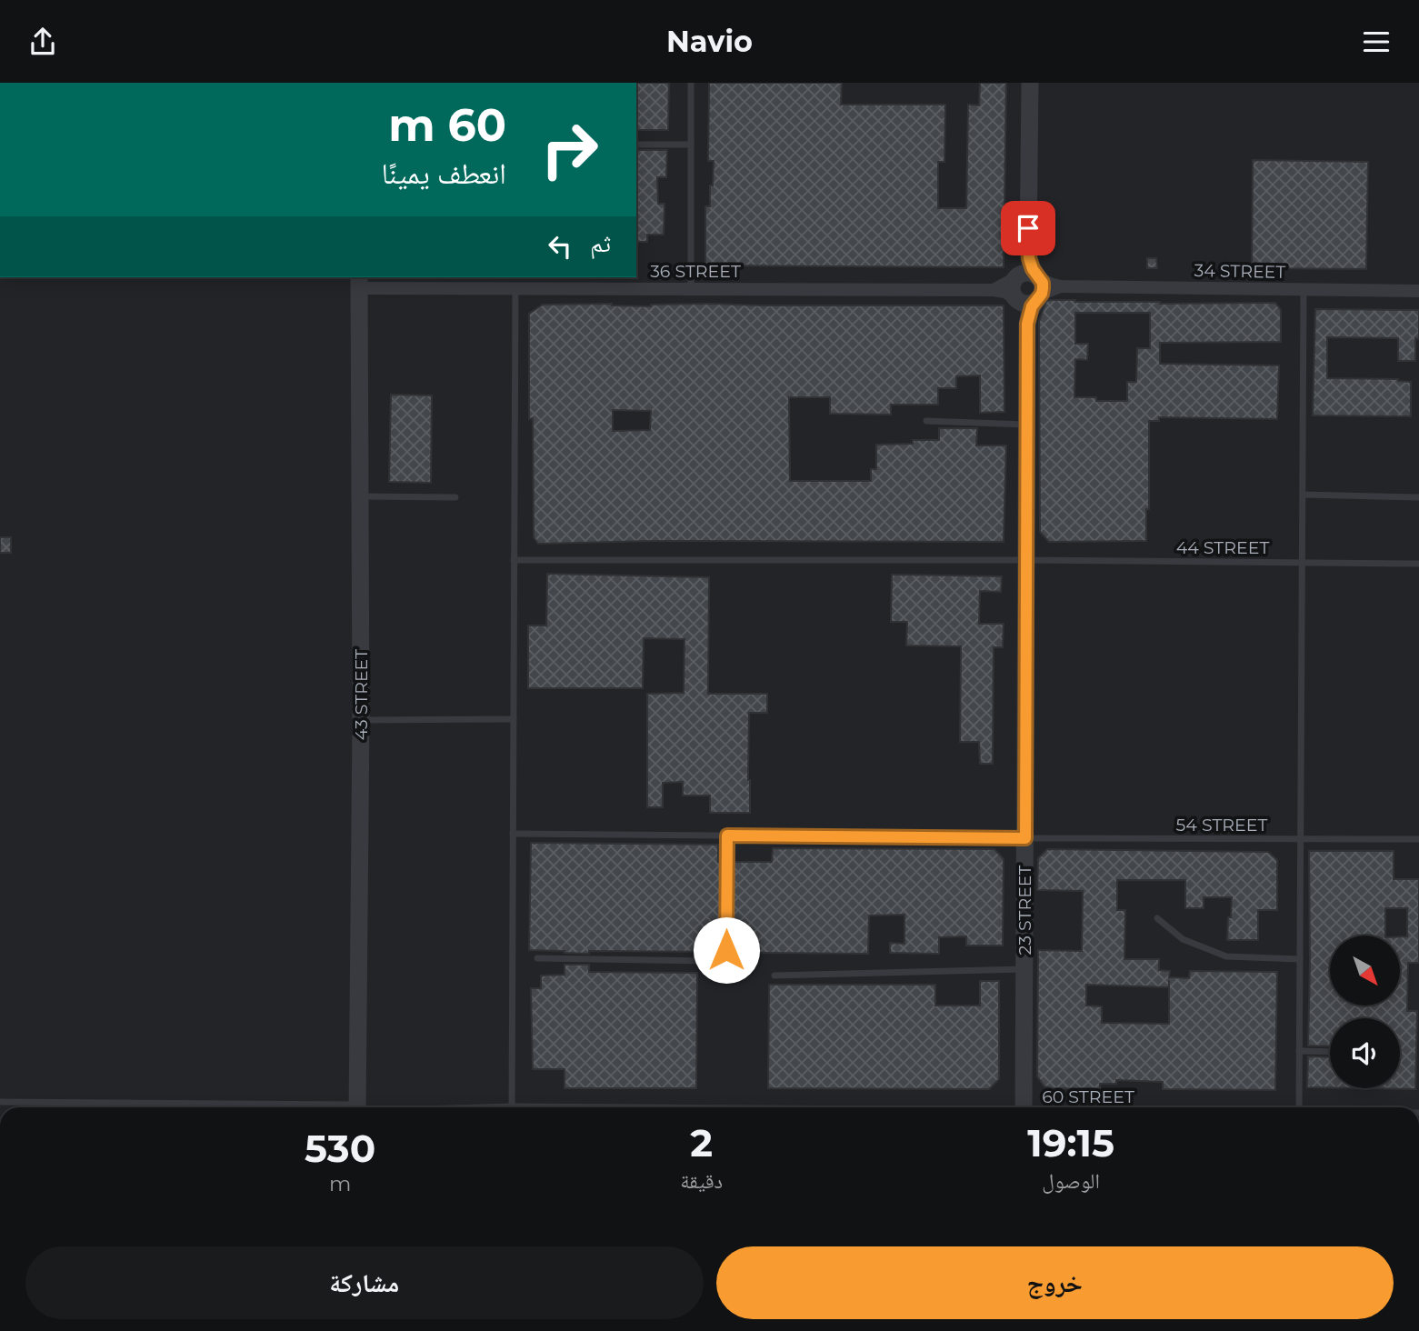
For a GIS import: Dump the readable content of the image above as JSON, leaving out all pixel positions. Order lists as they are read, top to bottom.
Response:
{
  "streets": {
    "street": [
      "36 STREET",
      "34 STREET",
      "43 STREET",
      "23 STREET"
    ],
    "lane": ["44 STREET", "54 STREET", "60 STREET"]
  },
  "crossings": [
    ["36 STREET", "34 STREET"],
    ["36 STREET", "43 STREET"],
    ["36 STREET", "23 STREET"],
    ["34 STREET", "23 STREET"],
    ["44 STREET", "23 STREET"],
    ["54 STREET", "23 STREET"]
  ],
  "north": "bottom right",
  "page": {
    "header": "Navio",
    "turn": ["60 m", "انعطف يمينًا"],
    "then": "ثم",
    "eta": [
      "19:15",
      "الوصول",
      "2",
      "دقيقة",
      "530",
      "m"
    ],
    "buttons": ["خروج", "مشاركة"]
  }
}
